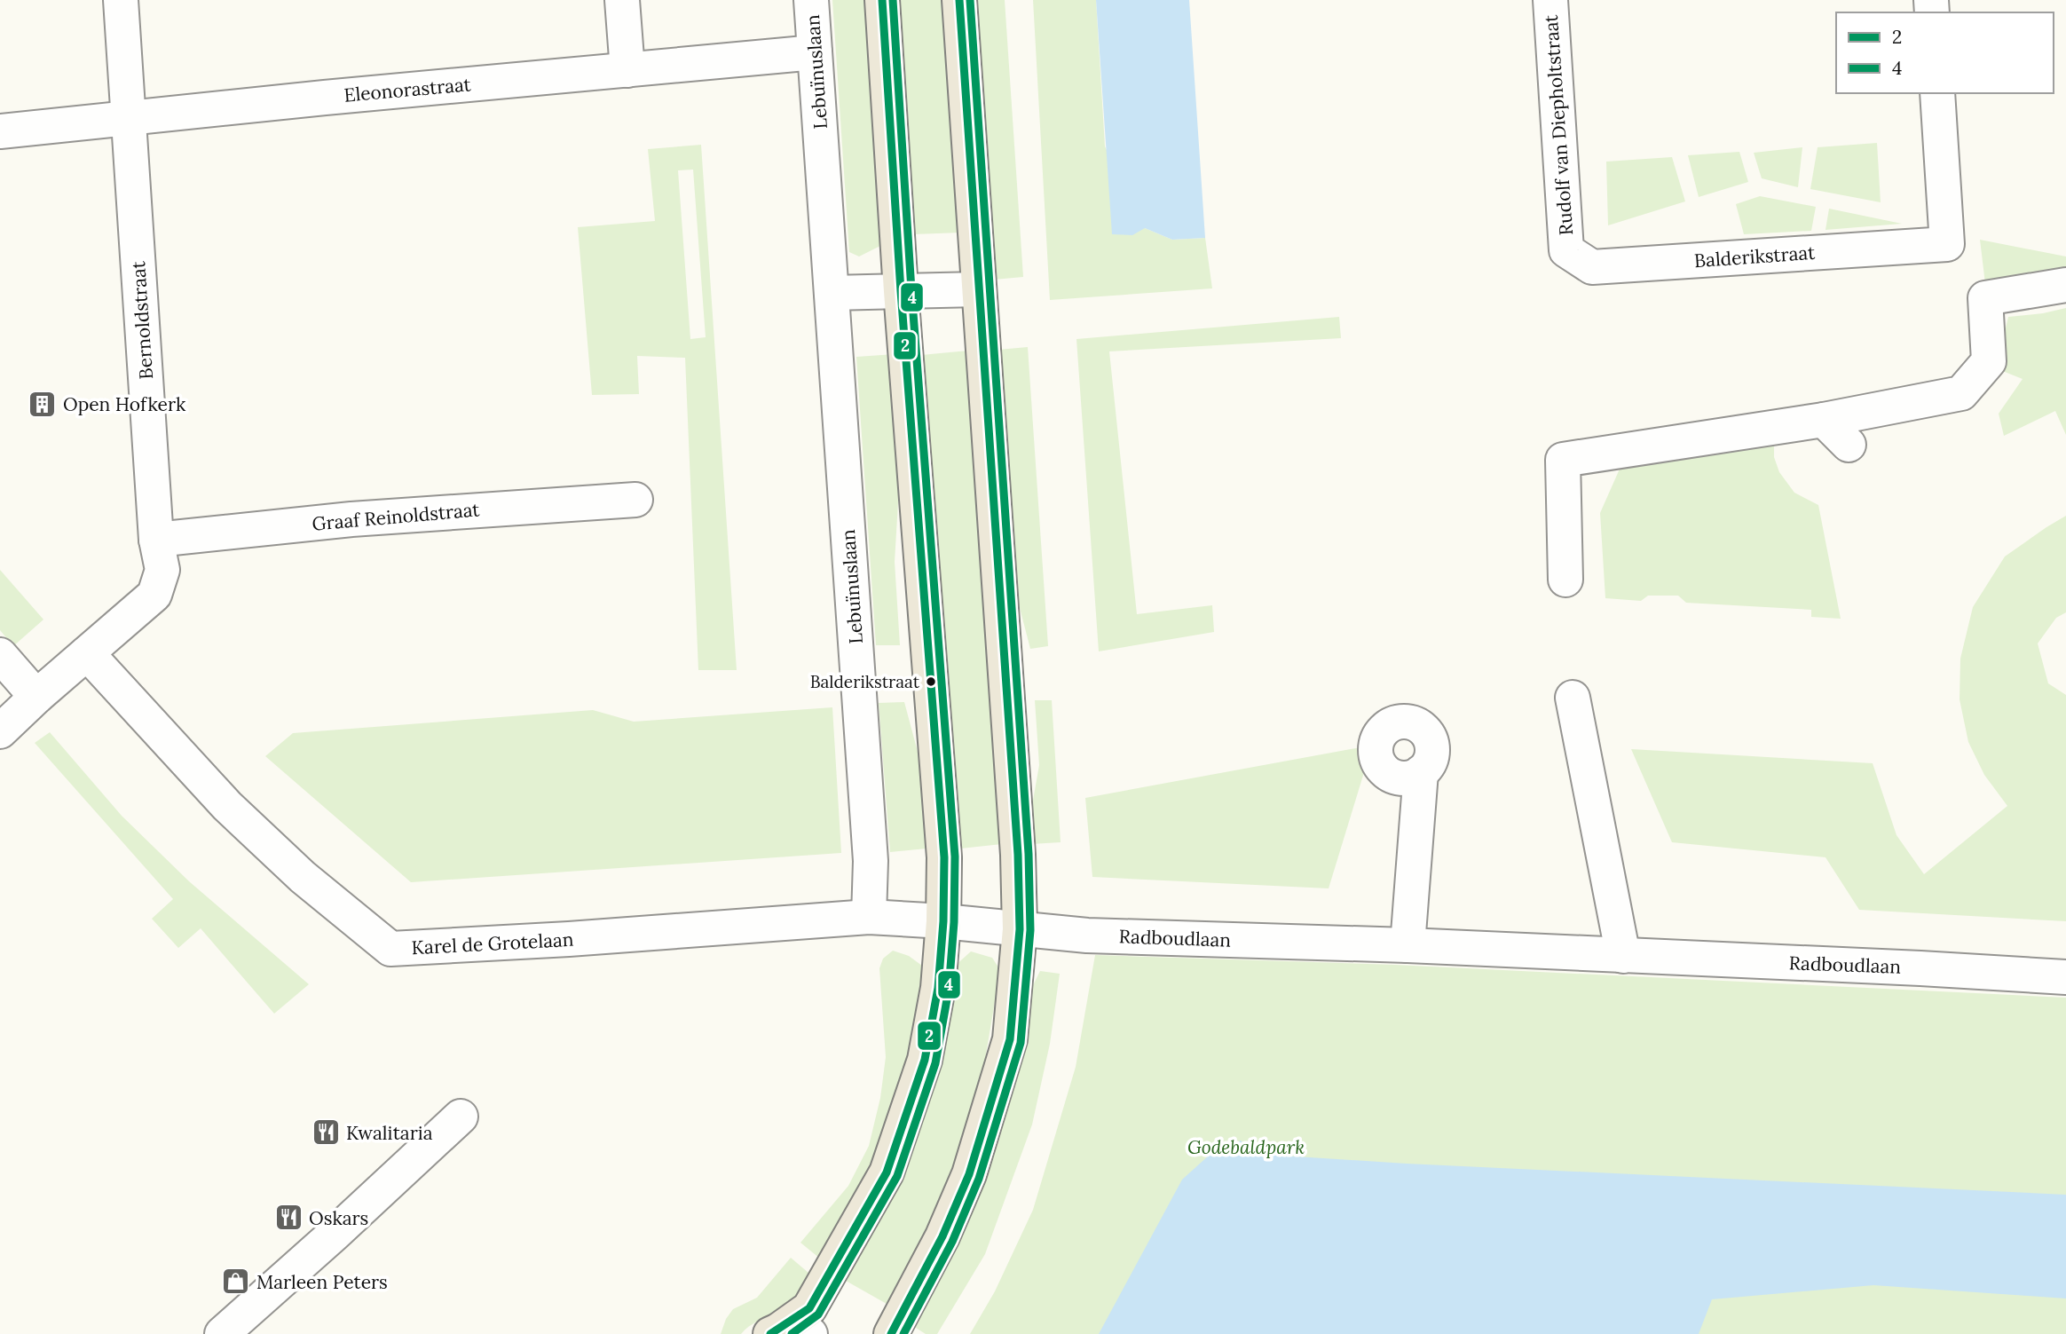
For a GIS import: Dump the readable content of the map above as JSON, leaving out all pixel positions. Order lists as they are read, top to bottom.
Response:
{
  "streets": {
    "street": [
      "Lebuïnuslaan",
      "Eleonorastraat",
      "Rudolf van Diepholtstraat",
      "Balderikstraat",
      "Bernoldstraat",
      "Graaf Reinoldstraat",
      "Radboudlaan",
      "Karel de Grotelaan"
    ]
  },
  "crossings": [
    ["Lebuïnuslaan", "Eleonorastraat"],
    ["Lebuïnuslaan", "Karel de Grotelaan"],
    ["Eleonorastraat", "Bernoldstraat"],
    ["Rudolf van Diepholtstraat", "Balderikstraat"],
    ["Bernoldstraat", "Graaf Reinoldstraat"],
    ["Bernoldstraat", "Karel de Grotelaan"]
  ],
  "parks": ["Godebaldpark"],
  "places": {
    "building": ["Open Hofkerk"],
    "other": ["Balderikstraat"],
    "restaurant": ["Kwalitaria", "Oskars"],
    "shop": ["Marleen Peters"]
  },
  "lines": ["transit line 2", "transit line 4"],
  "legend": ["2", "4"]
}
